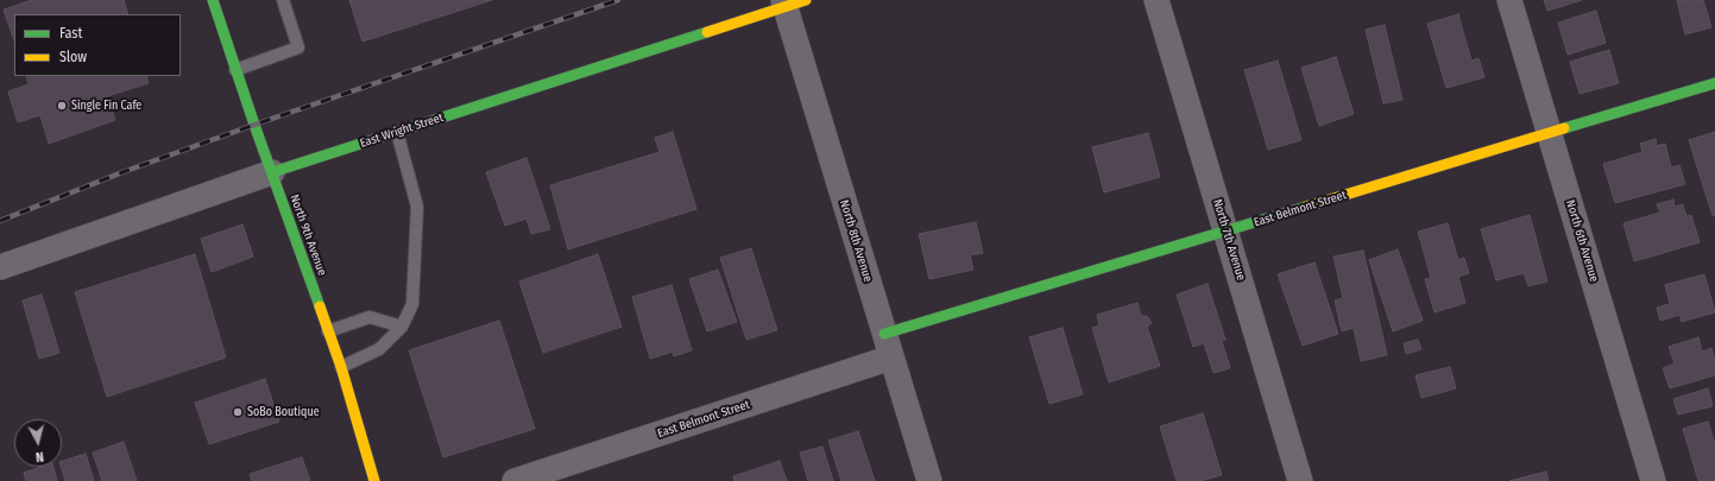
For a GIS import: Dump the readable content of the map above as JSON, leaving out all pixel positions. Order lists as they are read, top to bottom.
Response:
{
  "streets": {
    "street": [
      "East Wright Street",
      "East Belmont Street",
      "North 9th Avenue",
      "North 7th Avenue",
      "North 8th Avenue",
      "North 6th Avenue"
    ]
  },
  "crossings": [
    ["East Wright Street", "North 9th Avenue"],
    ["East Wright Street", "North 8th Avenue"],
    ["East Belmont Street", "North 7th Avenue"],
    ["East Belmont Street", "North 8th Avenue"],
    ["East Belmont Street", "North 6th Avenue"]
  ],
  "places": ["Single Fin Cafe", "SoBo Boutique"],
  "legend": ["Fast", "Slow"],
  "north": "bottom"
}
